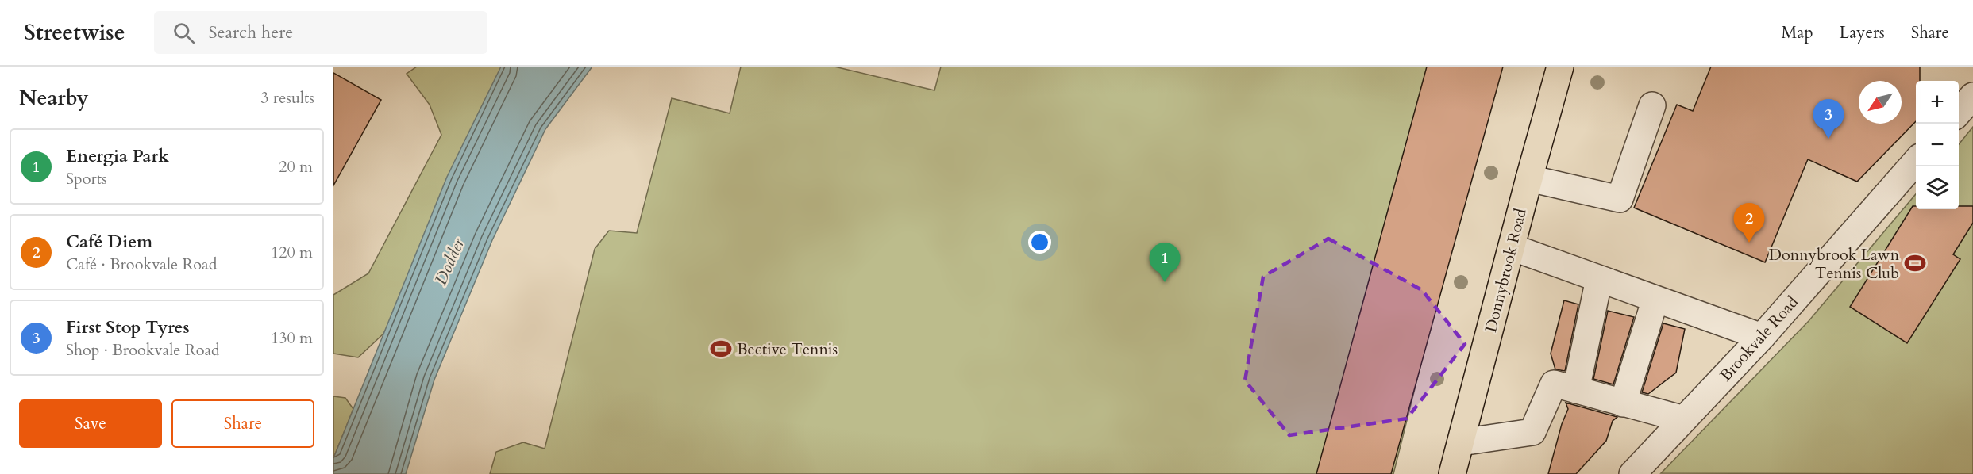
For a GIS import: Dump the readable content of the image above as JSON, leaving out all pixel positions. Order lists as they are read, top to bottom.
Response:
{
  "streets": {
    "main road": ["Donnybrook Road"],
    "street": ["Brookvale Road"]
  },
  "water": ["Dodder"],
  "places": {
    "sports": ["Donnybrook Lawn Tennis Club", "Bective Tennis"]
  },
  "north": "bottom left",
  "page": {
    "header": "Streetwise",
    "search": "Search here",
    "nav": ["Map", "Layers", "Share"],
    "heading": ["Nearby", "3 results"],
    "map_buttons": ["+", "−"],
    "pins": ["3", "2", "1"],
    "list": [
      {
        "mark": "1",
        "name": "Energia Park",
        "note": "Sports",
        "value": "20 m"
      },
      {
        "mark": "2",
        "name": "Café Diem",
        "note": "Café · Brookvale Road",
        "value": "120 m"
      },
      {
        "mark": "3",
        "name": "First Stop Tyres",
        "note": "Shop · Brookvale Road",
        "value": "130 m"
      }
    ],
    "buttons": ["Save", "Share"]
  }
}
